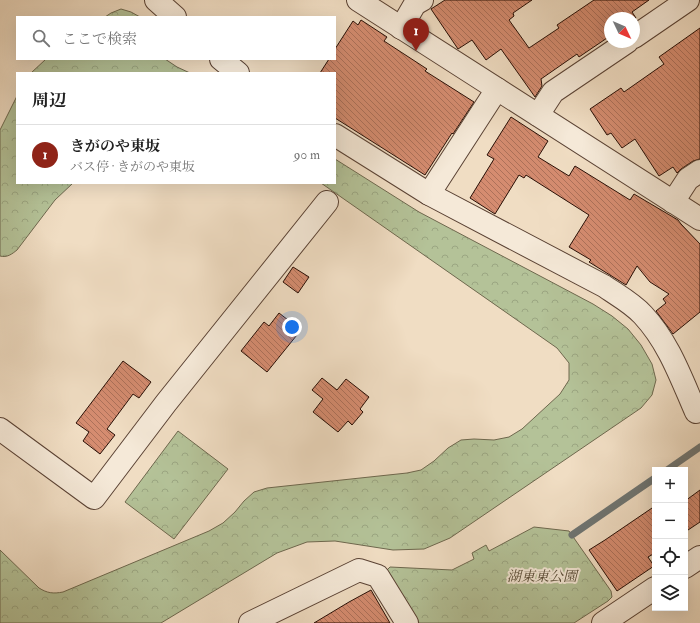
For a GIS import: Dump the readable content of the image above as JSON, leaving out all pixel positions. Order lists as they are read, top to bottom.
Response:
{
  "parks": ["湖東東公園"],
  "north": "bottom right",
  "page": {
    "search": "ここで検索",
    "pins": "1",
    "heading": "周辺",
    "list": [
      {
        "mark": "1",
        "name": "きがのや東坂",
        "note": "バス停 · きがのや東坂",
        "value": "90 m"
      }
    ],
    "map_buttons": ["+", "−"]
  }
}
